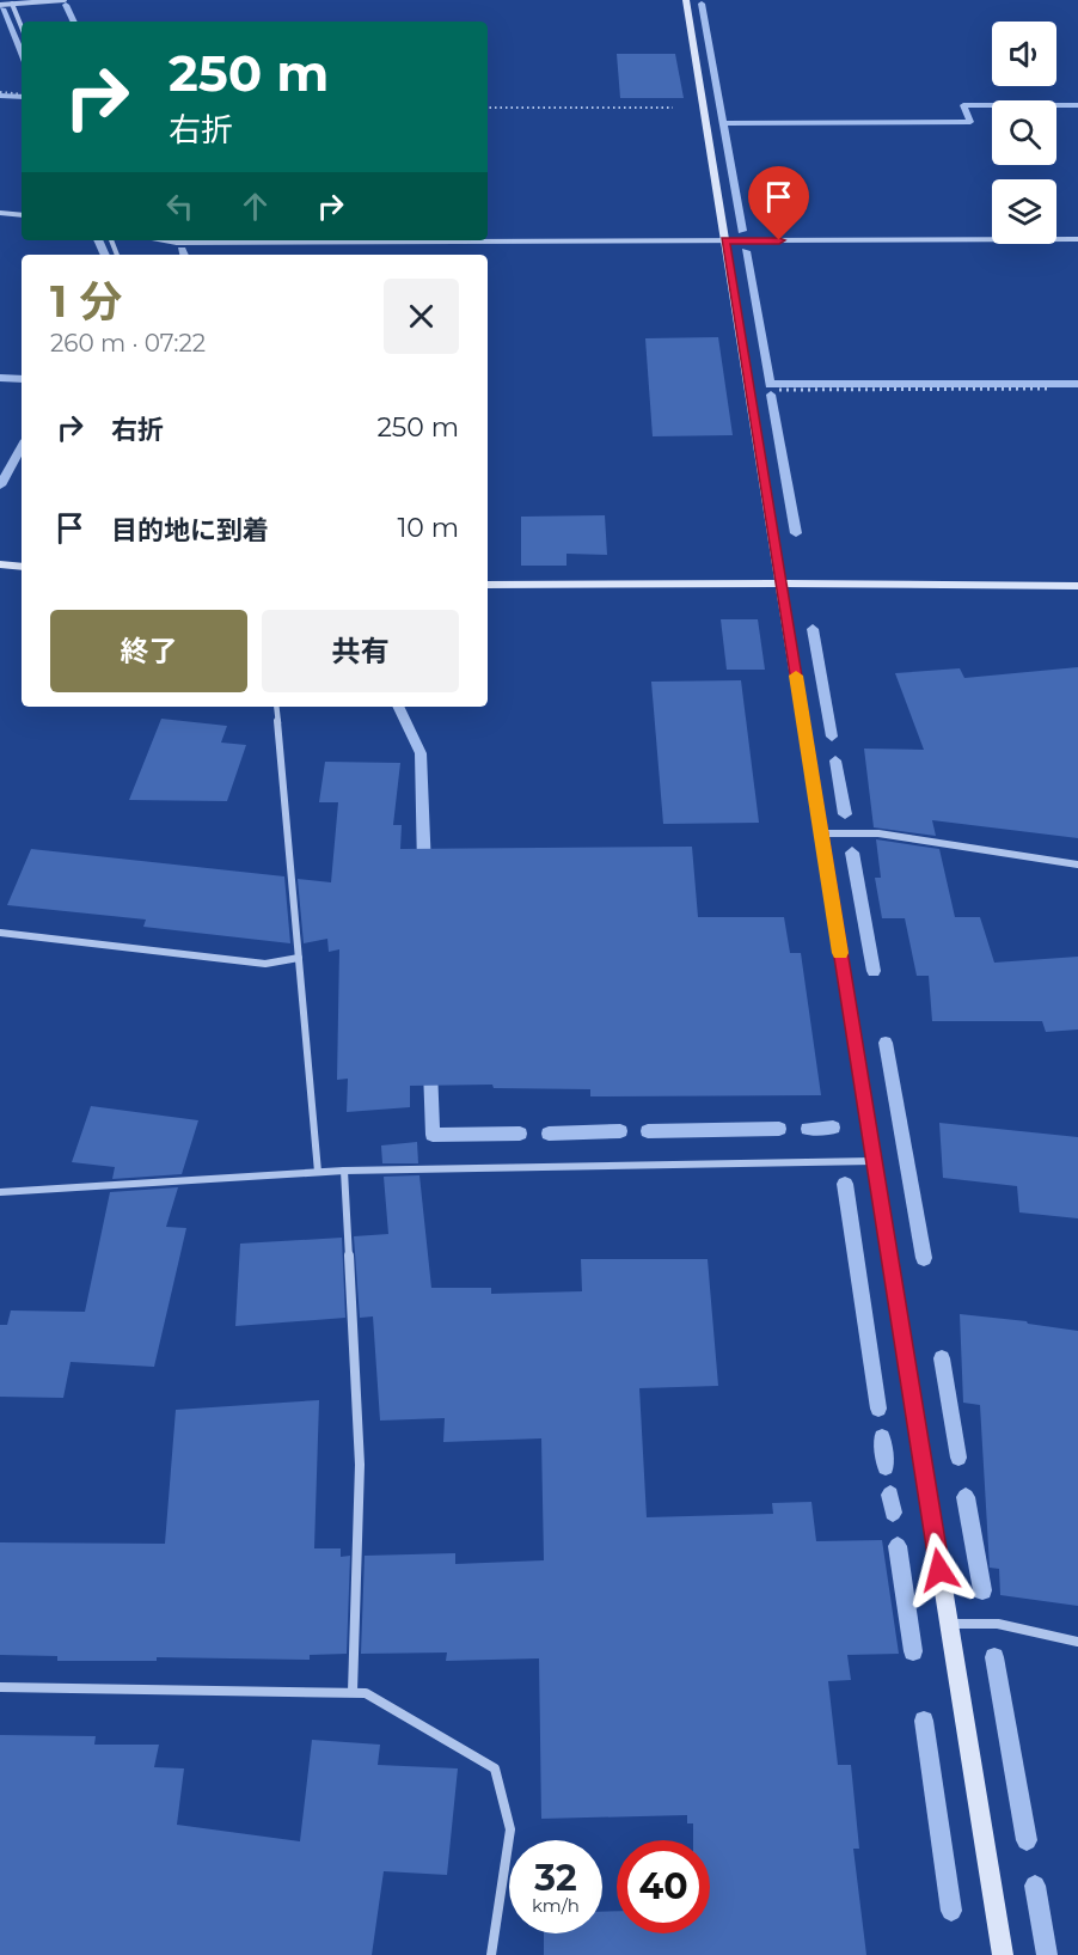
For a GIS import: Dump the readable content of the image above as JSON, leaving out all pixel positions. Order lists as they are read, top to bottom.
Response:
{
  "page": {
    "turn": ["250 m", "右折"],
    "heading": ["1 分", "260 m · 07:22"],
    "list": [
      {
        "name": "右折",
        "value": "250 m"
      },
      {
        "name": "目的地に到着",
        "value": "10 m"
      }
    ],
    "buttons": ["終了", "共有"],
    "speed": "32 km/h",
    "limit": "40"
  }
}
